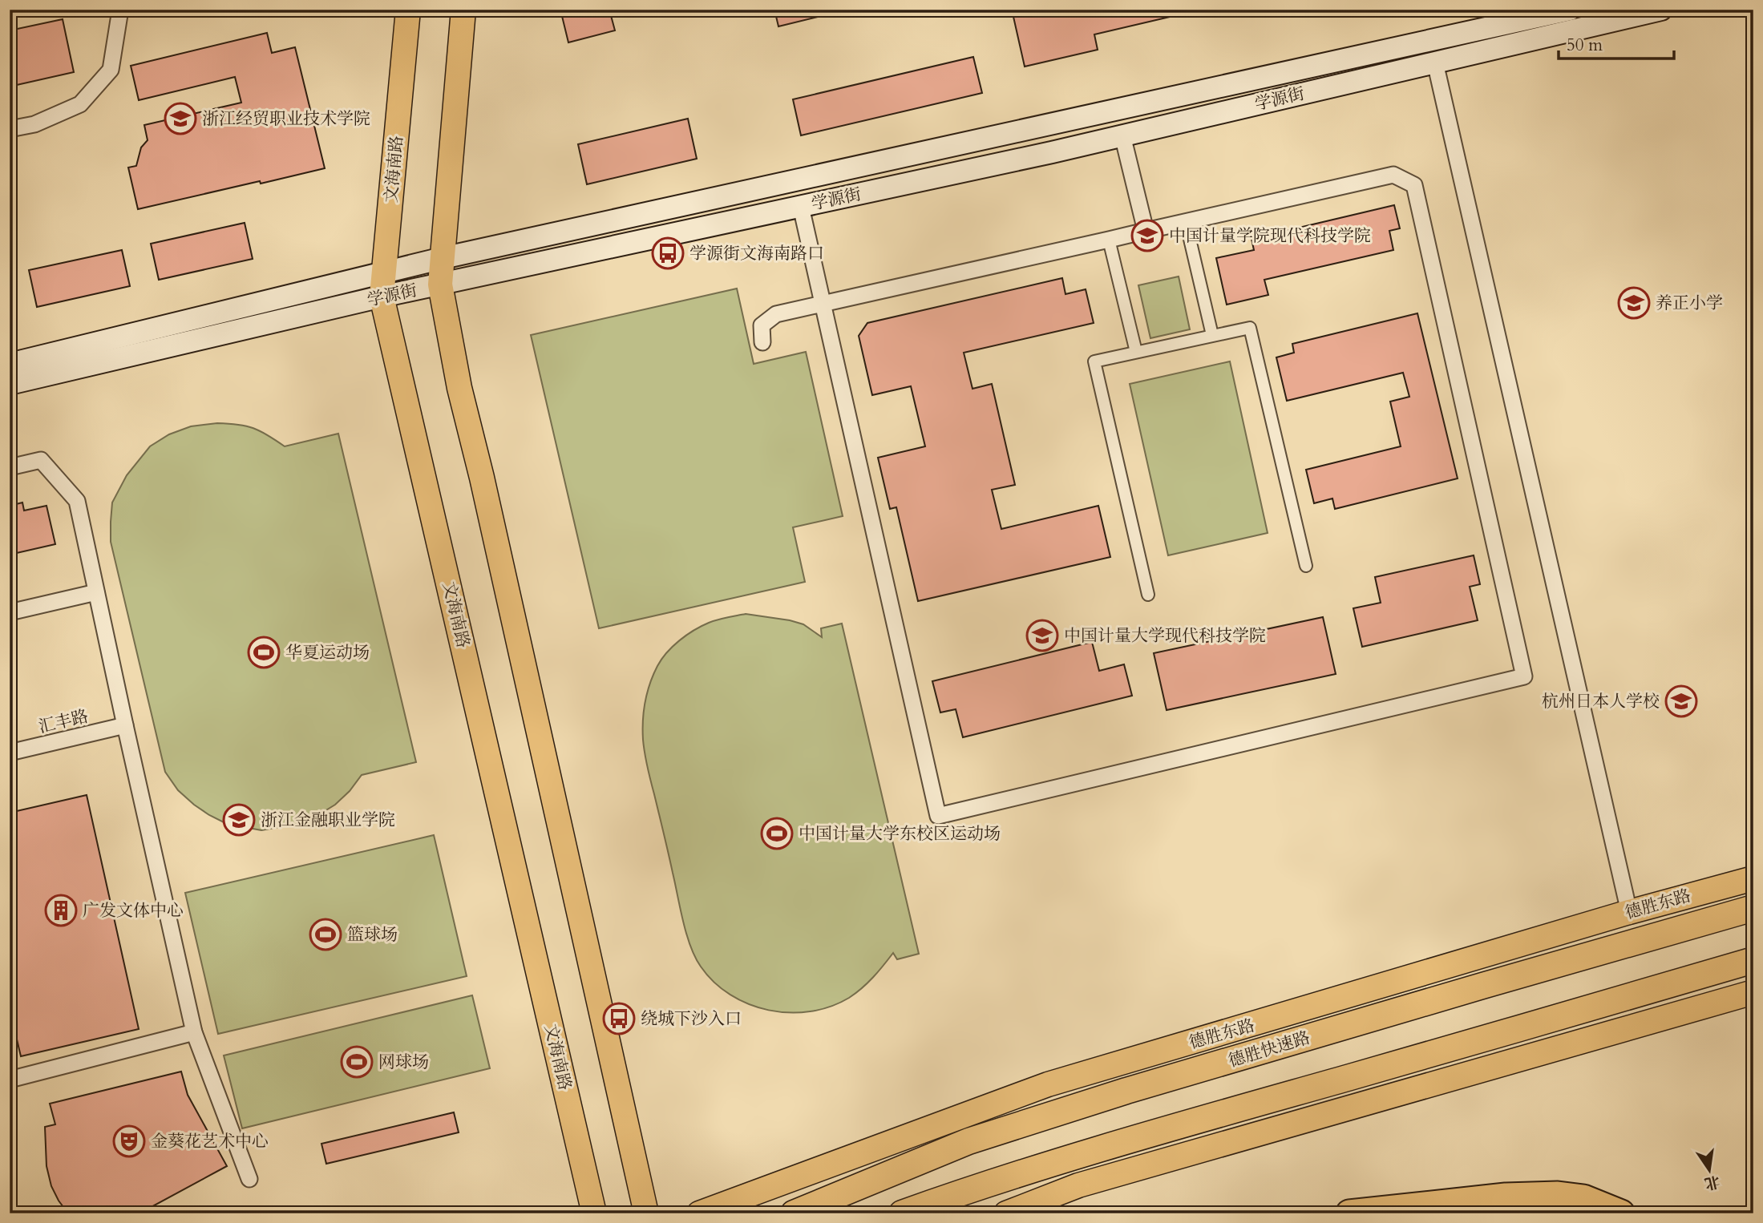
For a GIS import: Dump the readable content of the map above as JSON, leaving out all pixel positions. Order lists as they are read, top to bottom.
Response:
{
  "streets": {
    "highway": ["德胜快速路"],
    "main road": ["学源街", "文海南路", "德胜东路"],
    "street": ["汇丰路"]
  },
  "crossings": [
    ["学源街", "文海南路"]
  ],
  "places": {
    "school or university": [
      "浙江经贸职业技术学院",
      "中国计量学院现代科技学院",
      "养正小学",
      "中国计量大学现代科技学院",
      "杭州日本人学校",
      "浙江金融职业学院"
    ],
    "bus stop": ["学源街文海南路口", "绕城下沙入口"],
    "sports": [
      "华夏运动场",
      "中国计量大学东校区运动场",
      "篮球场",
      "网球场"
    ],
    "building": ["广发文体中心"],
    "theatre": ["金葵花艺术中心"]
  },
  "scale_bar": "50 m",
  "north": "bottom"
}
